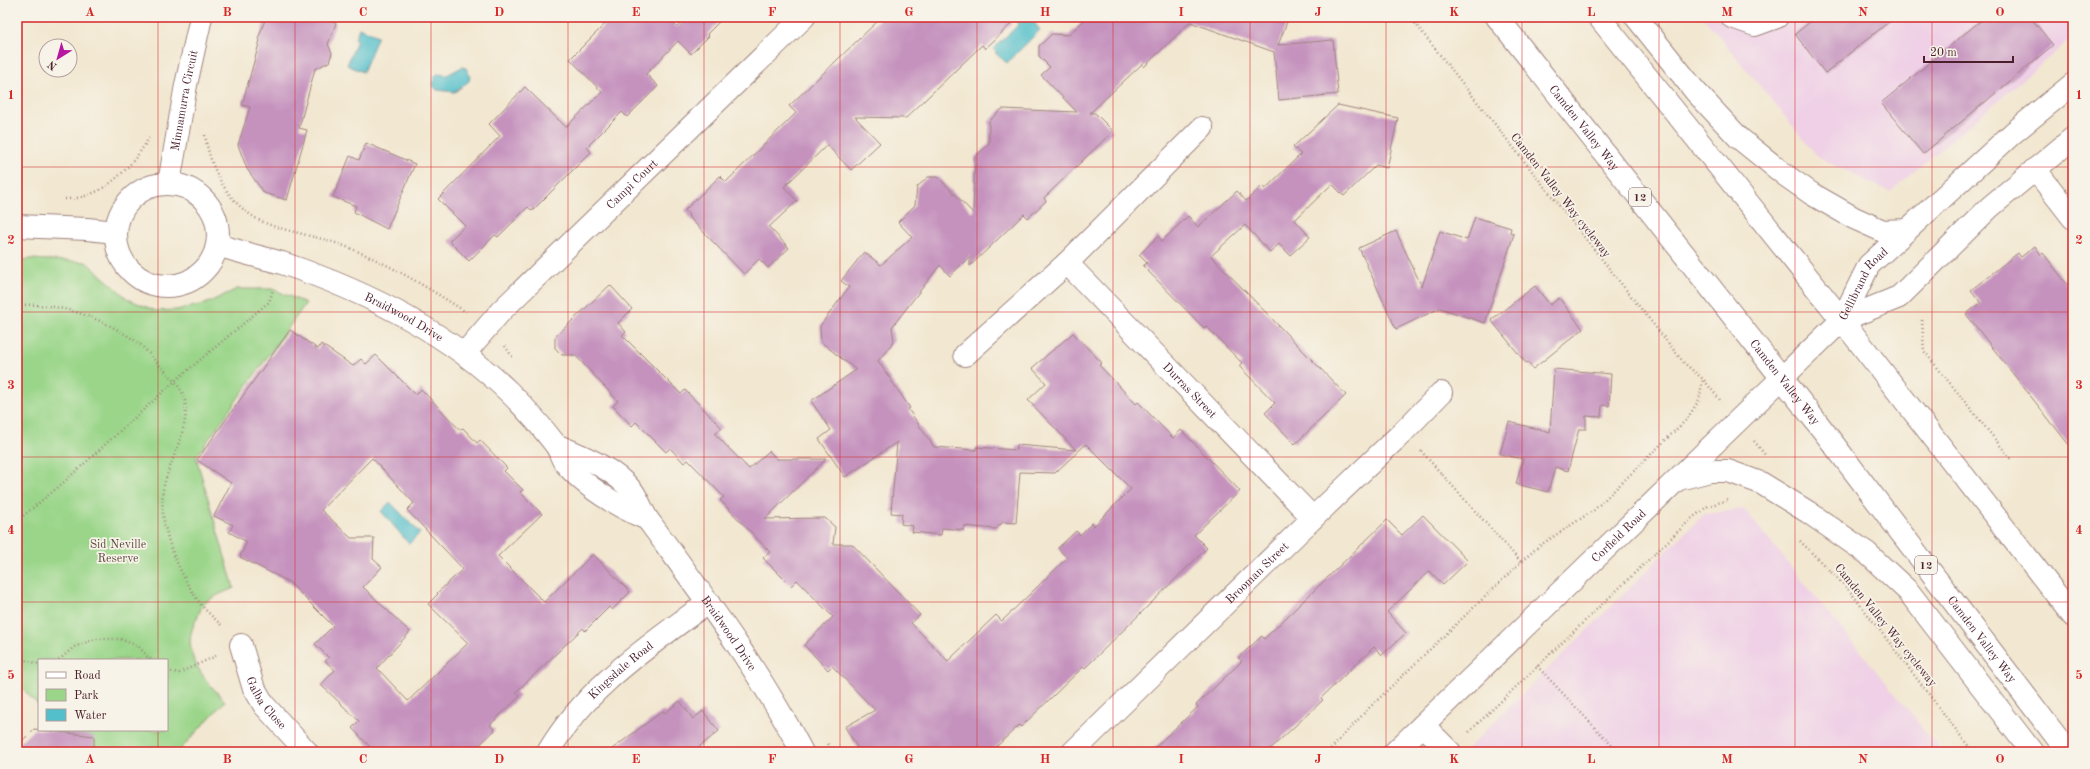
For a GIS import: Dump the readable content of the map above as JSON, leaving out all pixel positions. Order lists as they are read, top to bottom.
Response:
{
  "streets": {
    "street": [
      "Minnamurra Circuit",
      "Camden Valley Way",
      "Campi Court",
      "12",
      "Gellibrand Road",
      "Braidwood Drive",
      "Durras Street",
      "Corfield Road",
      "Brooman Street",
      "Kingsdale Road",
      "Galba Close"
    ],
    "path": ["Camden Valley Way cycleway"]
  },
  "crossings": [
    ["Minnamurra Circuit", "Braidwood Drive"],
    ["Camden Valley Way", "Corfield Road"],
    ["Campi Court", "Braidwood Drive"],
    ["Gellibrand Road", "Corfield Road"],
    ["Braidwood Drive", "Kingsdale Road"],
    ["Durras Street", "Brooman Street"]
  ],
  "parks": ["Sid Neville Reserve"],
  "legend": ["Road", "Park", "Water"],
  "scale_bar": "20 m",
  "north": "bottom left",
  "grid": {
    "columns": [
      "A",
      "B",
      "C",
      "D",
      "E",
      "F",
      "G",
      "H",
      "I",
      "J",
      "K",
      "L",
      "M",
      "N",
      "O"
    ],
    "rows": [
      "1",
      "2",
      "3",
      "4",
      "5"
    ]
  }
}
